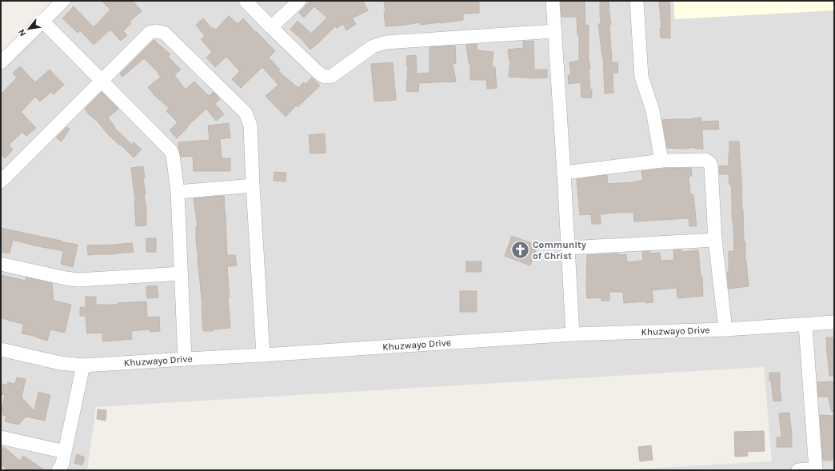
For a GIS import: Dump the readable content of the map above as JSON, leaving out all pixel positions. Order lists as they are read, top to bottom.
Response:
{
  "streets": {
    "street": ["Khuzwayo Drive"]
  },
  "places": {
    "church": ["Community of Christ"]
  },
  "north": "bottom left"
}
